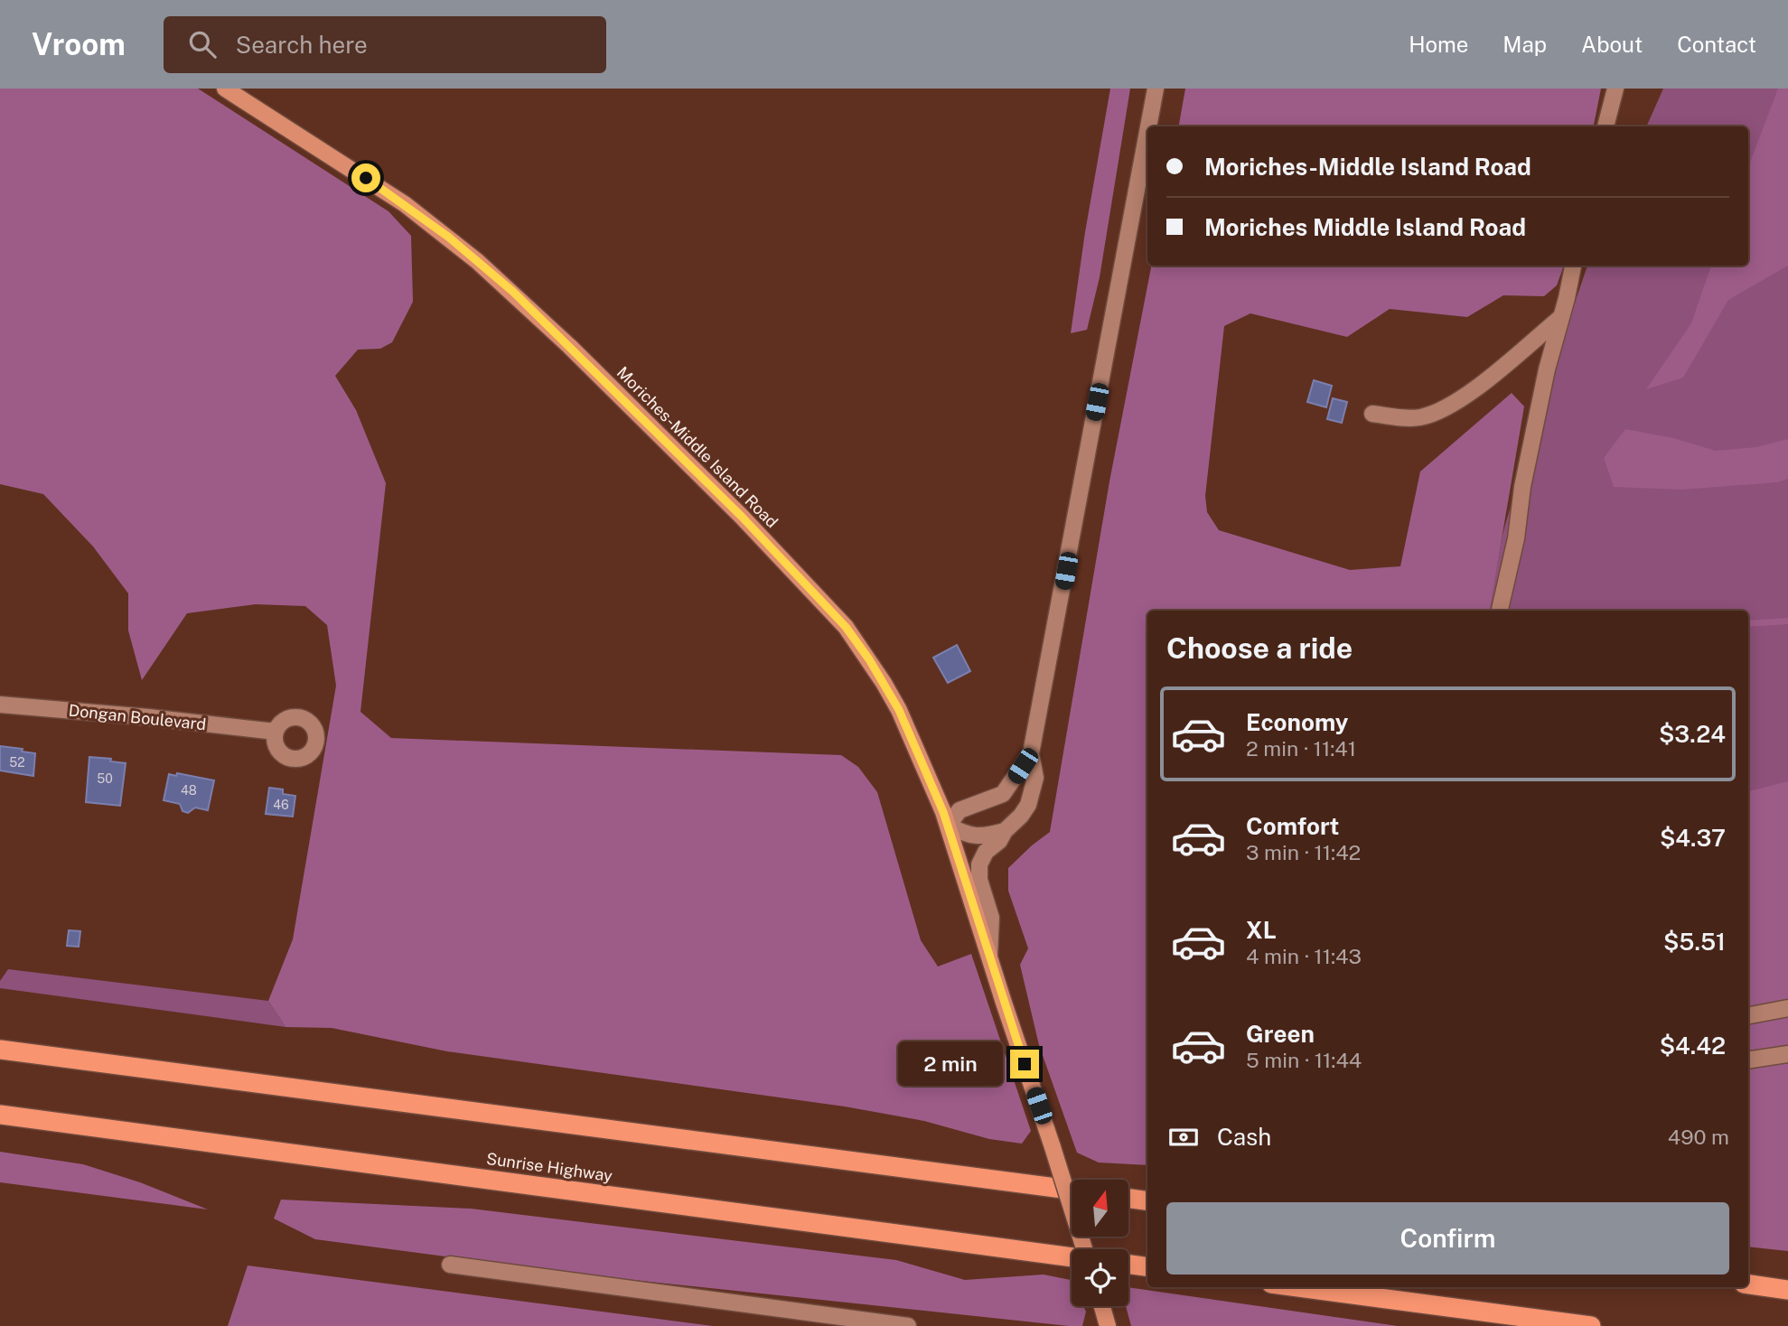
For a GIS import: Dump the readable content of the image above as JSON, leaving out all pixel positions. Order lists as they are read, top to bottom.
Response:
{
  "streets": {
    "highway": ["Sunrise Highway"],
    "main road": ["Moriches-Middle Island Road"],
    "street": ["Dongan Boulevard"]
  },
  "house_numbers": [
    "52",
    "50",
    "48",
    "46"
  ],
  "north": "top",
  "page": {
    "header": "Vroom",
    "search": "Search here",
    "nav": [
      "Home",
      "Map",
      "About",
      "Contact"
    ],
    "banner": ["Moriches-Middle Island Road", "Moriches Middle Island Road"],
    "heading": "Choose a ride",
    "list": [
      {
        "name": "Economy",
        "note": "2 min · 11:41",
        "value": "$3.24"
      },
      {
        "name": "Comfort",
        "note": "3 min · 11:42",
        "value": "$4.37"
      },
      {
        "name": "XL",
        "note": "4 min · 11:43",
        "value": "$5.51"
      },
      {
        "name": "Green",
        "note": "5 min · 11:44",
        "value": "$4.42"
      }
    ],
    "bubble": "2 min",
    "pay": ["Cash", "490 m"],
    "buttons": "Confirm"
  }
}
